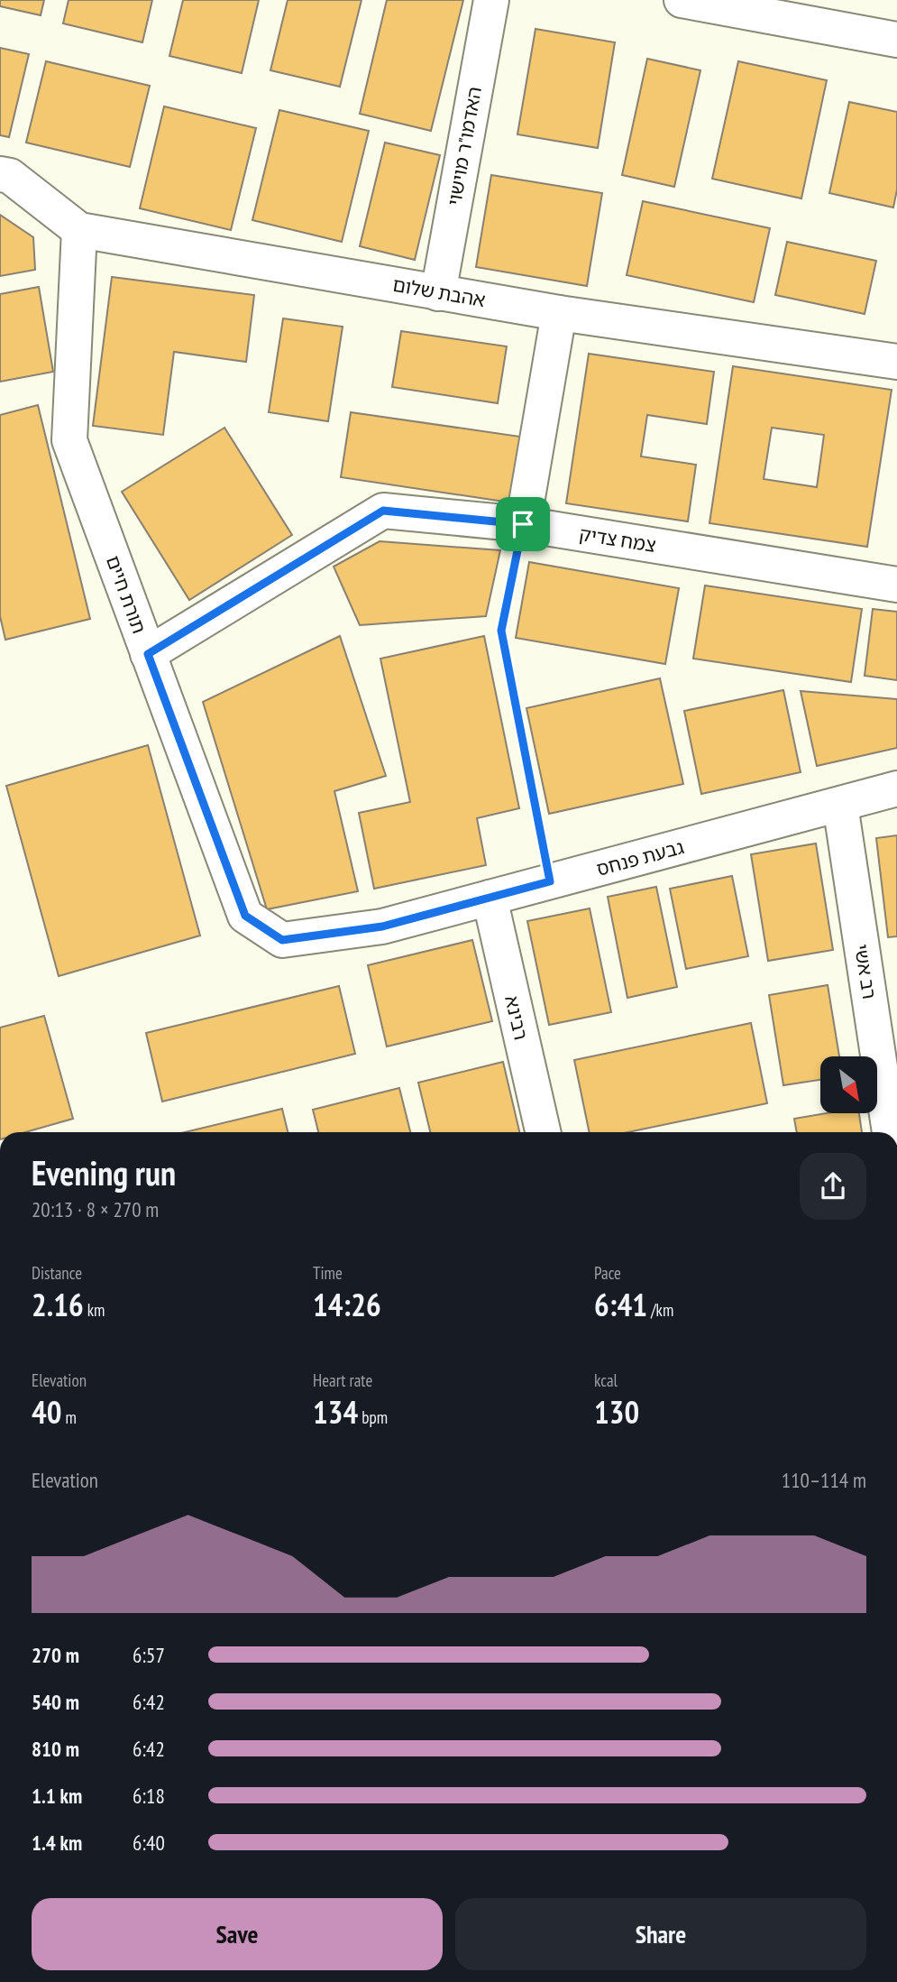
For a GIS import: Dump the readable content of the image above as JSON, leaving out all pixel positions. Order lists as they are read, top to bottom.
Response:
{
  "streets": {
    "street": [
      "האדמו\"ר מוישוי",
      "אהבת שלום",
      "צמח צדיק",
      "תורת חיים",
      "גבעת פנחס",
      "רב אשי",
      "רבינא"
    ]
  },
  "crossings": [
    ["האדמו\"ר מוישוי", "אהבת שלום"],
    ["אהבת שלום", "תורת חיים"],
    ["צמח צדיק", "תורת חיים"],
    ["תורת חיים", "גבעת פנחס"],
    ["גבעת פנחס", "רב אשי"],
    ["גבעת פנחס", "רבינא"]
  ],
  "north": "bottom right",
  "page": {
    "heading": ["Evening run", "20:13 · 8 × 270 m"],
    "stats": [
      ["Distance", "2.16 km"],
      ["Time", "14:26"],
      ["Pace", "6:41 /km"],
      ["Elevation", "40 m"],
      ["Heart rate", "134 bpm"],
      ["kcal", "130"]
    ],
    "chart": ["Elevation", "110–114 m"],
    "list": [
      {
        "name": "270 m",
        "note": "6:57"
      },
      {
        "name": "540 m",
        "note": "6:42"
      },
      {
        "name": "810 m",
        "note": "6:42"
      },
      {
        "name": "1.1 km",
        "note": "6:18"
      },
      {
        "name": "1.4 km",
        "note": "6:40"
      }
    ],
    "buttons": ["Save", "Share"]
  }
}
